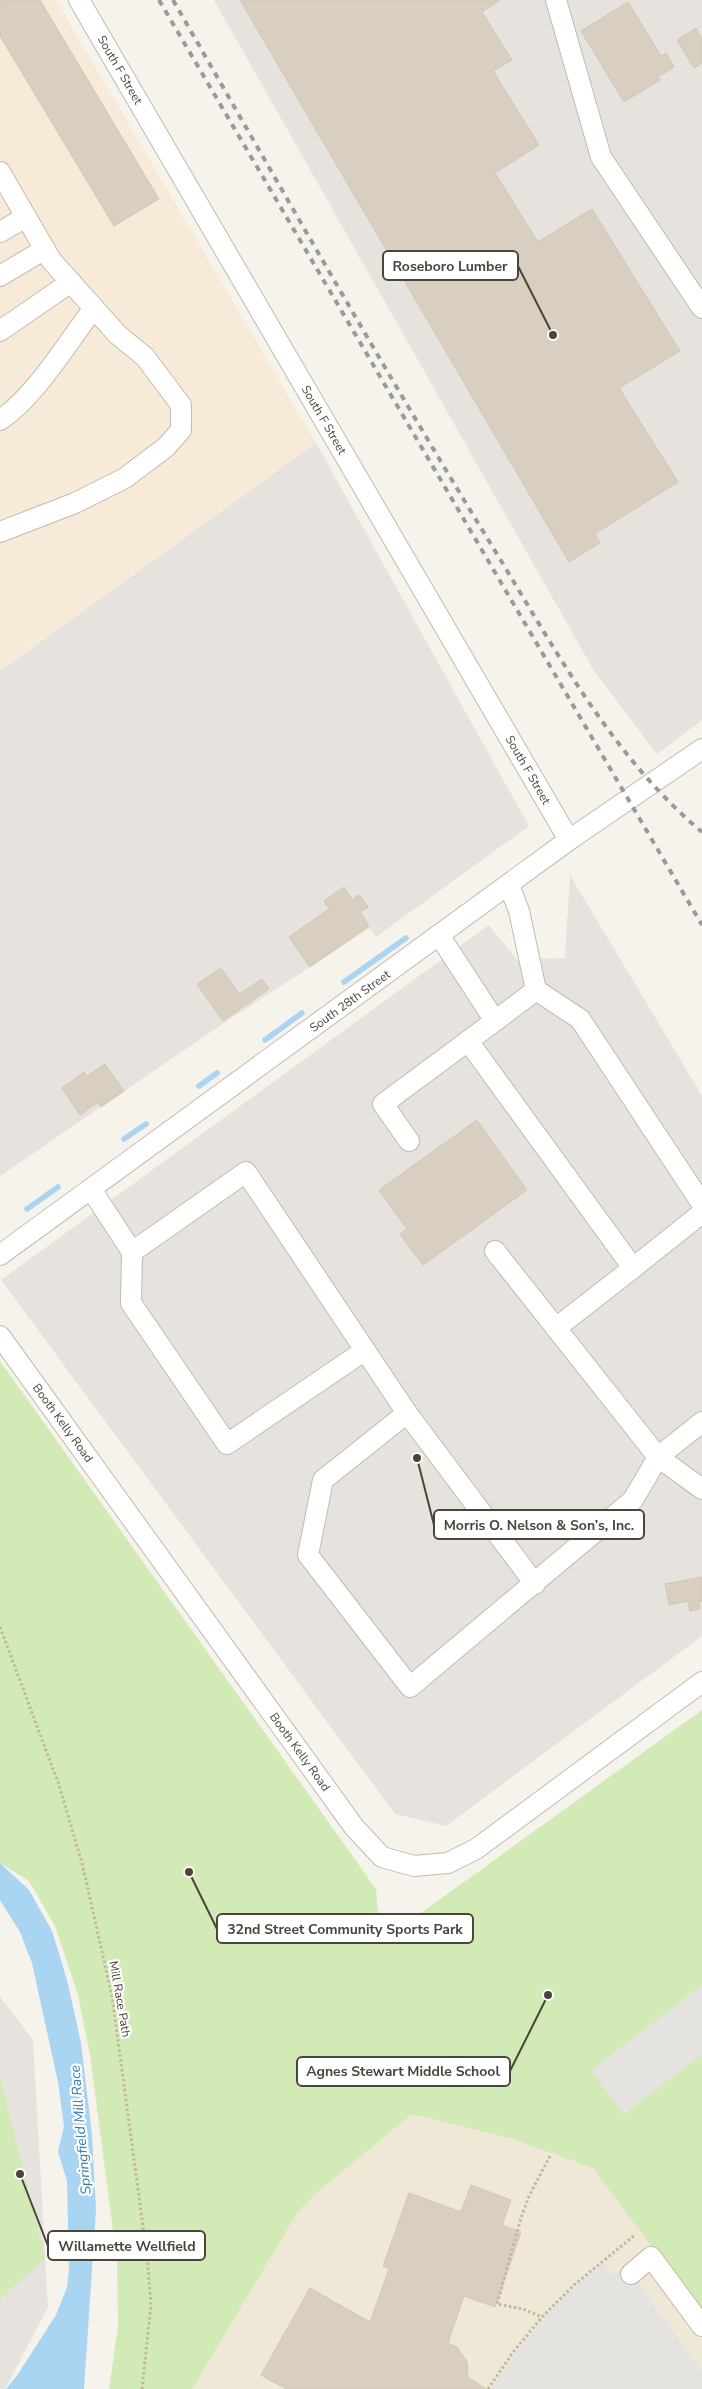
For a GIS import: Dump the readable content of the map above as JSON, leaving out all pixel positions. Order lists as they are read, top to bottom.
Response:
{
  "streets": {
    "street": ["South F Street", "South 28th Street", "Booth Kelly Road"],
    "path": ["Mill Race Path"]
  },
  "crossings": [
    ["South F Street", "South 28th Street"]
  ],
  "water": ["Springfield Mill Race"],
  "places": [
    "Roseboro Lumber",
    "Morris O. Nelson & Son’s, Inc.",
    "32nd Street Community Sports Park",
    "Agnes Stewart Middle School",
    "Willamette Wellfield"
  ]
}
